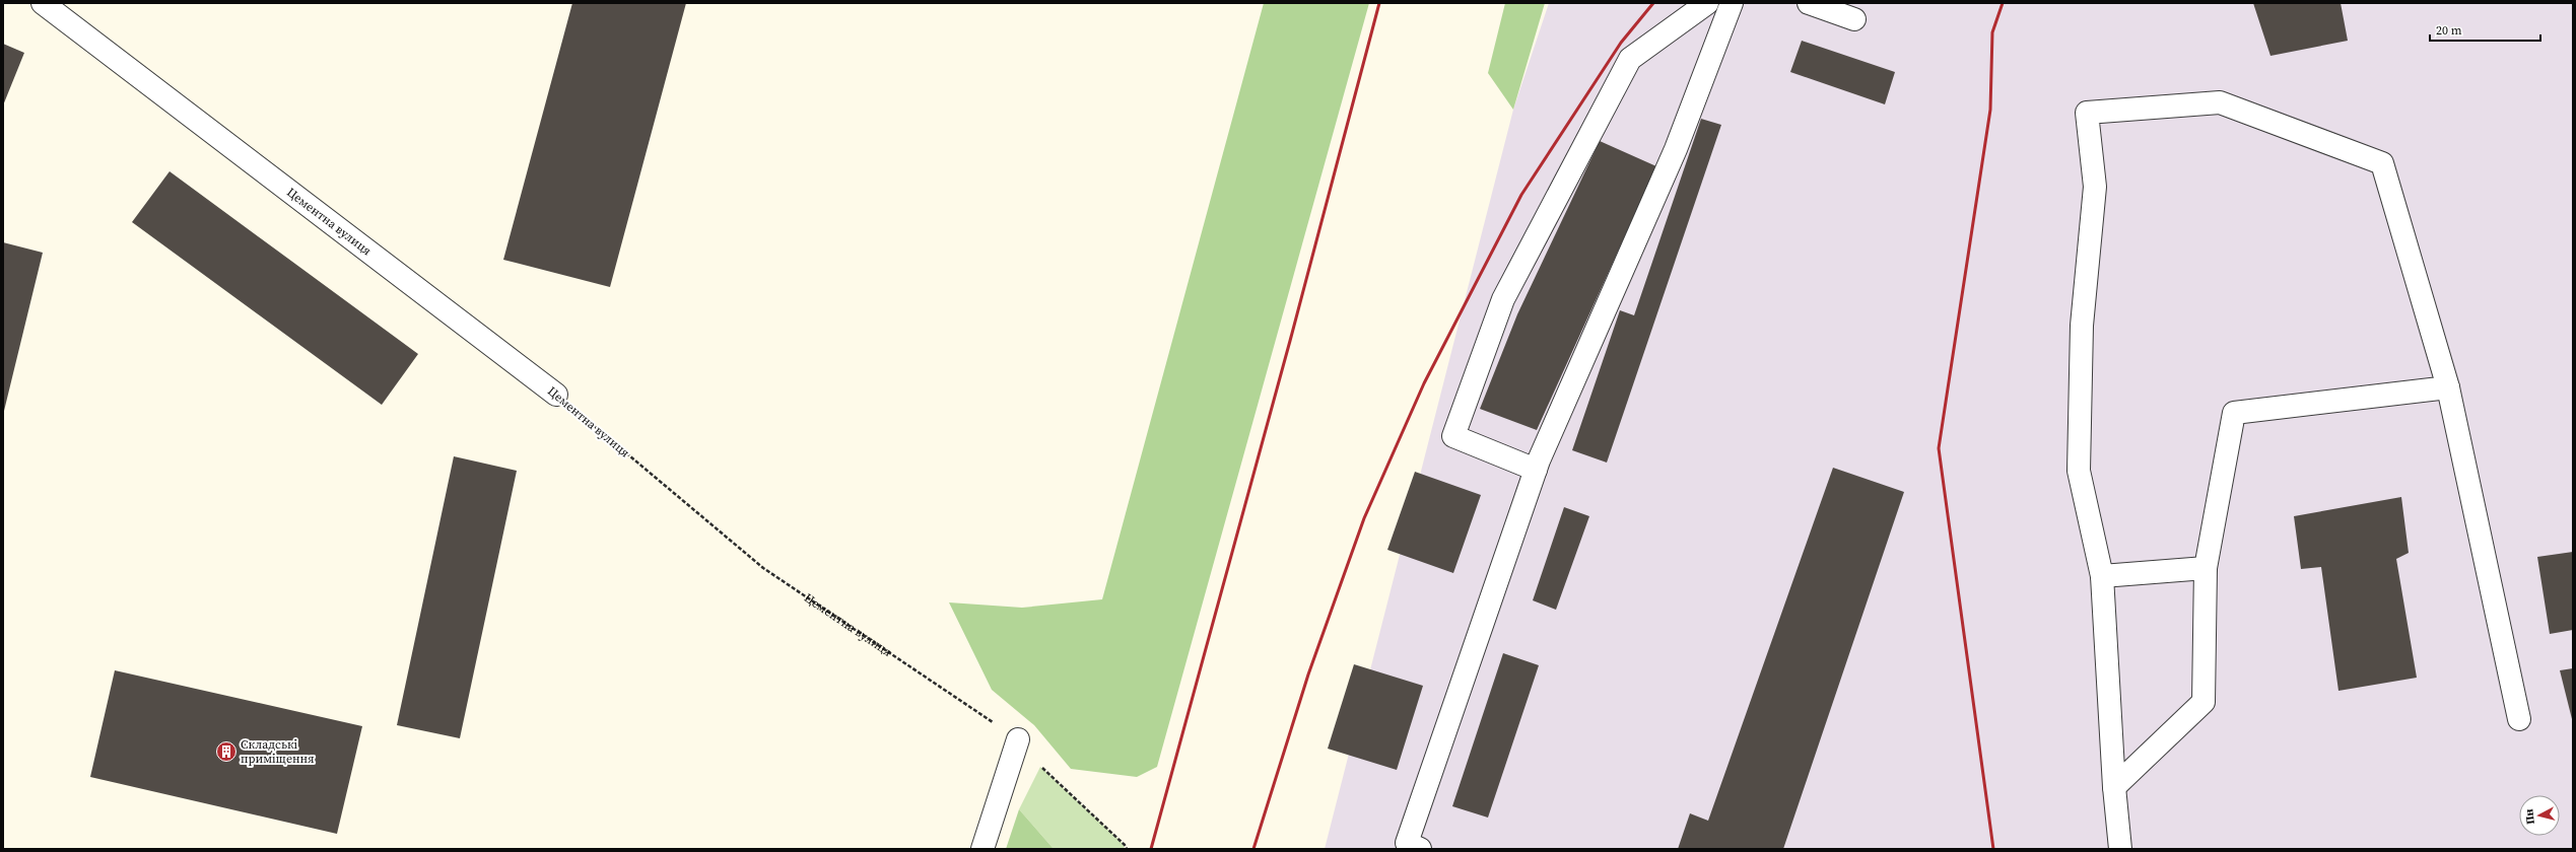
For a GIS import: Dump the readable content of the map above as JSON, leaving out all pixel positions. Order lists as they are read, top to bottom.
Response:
{
  "streets": {
    "street": ["Цементна вулиця"]
  },
  "places": {
    "building": ["Складські приміщення"]
  },
  "scale_bar": "20 m",
  "north": "left"
}
